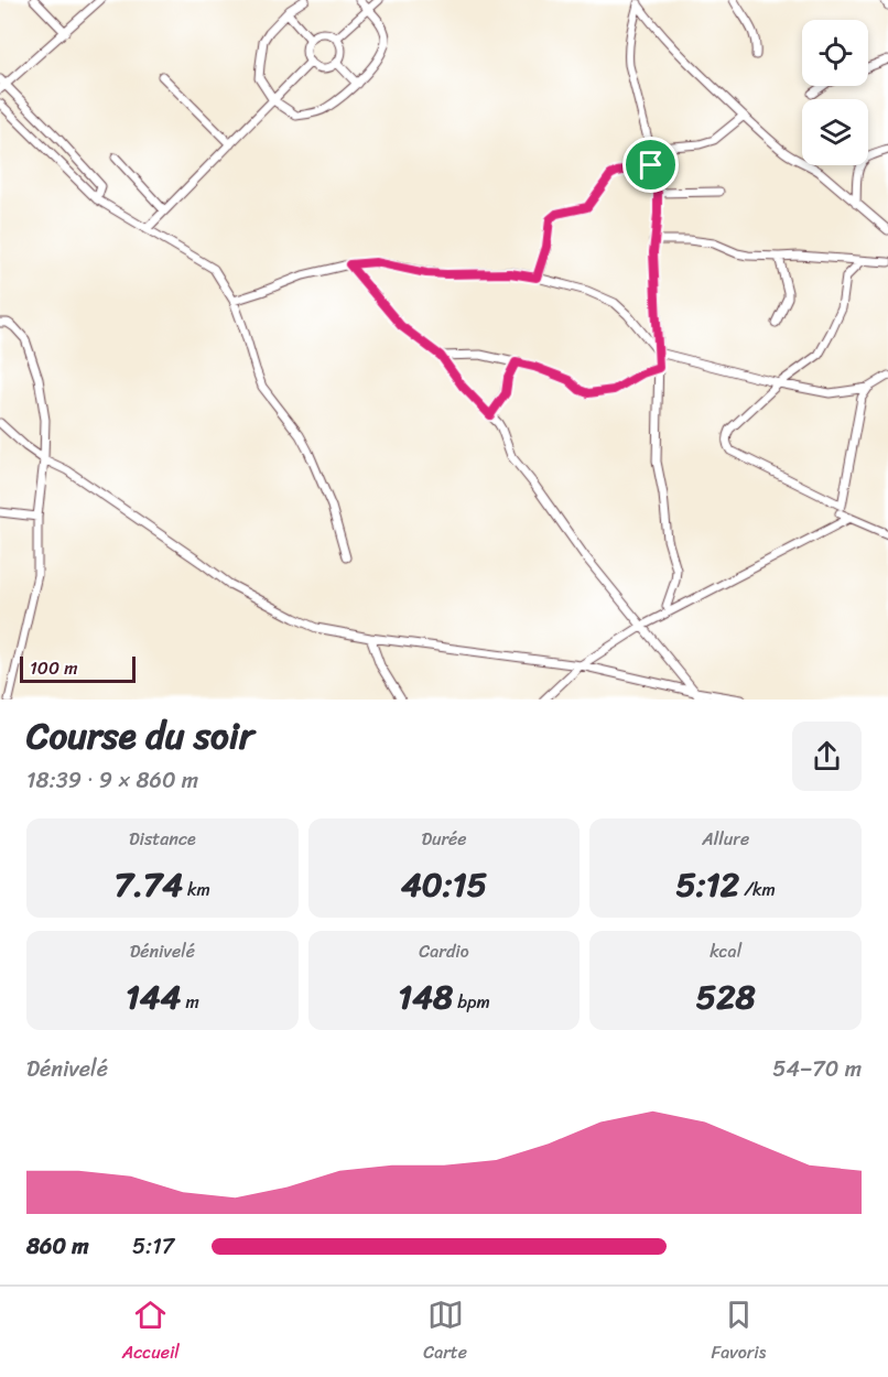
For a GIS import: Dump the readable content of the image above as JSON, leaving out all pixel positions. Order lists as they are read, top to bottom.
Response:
{
  "scale_bar": "100 m",
  "page": {
    "scale": "100 m",
    "heading": ["Course du soir", "18:39 · 9 × 860 m"],
    "stats": [
      ["Distance", "7.74 km"],
      ["Durée", "40:15"],
      ["Allure", "5:12 /km"],
      ["Dénivelé", "144 m"],
      ["Cardio", "148 bpm"],
      ["kcal", "528"]
    ],
    "chart": ["Dénivelé", "54–70 m"],
    "list": [
      {
        "name": "860 m",
        "note": "5:17"
      }
    ],
    "tabs": ["Accueil", "Carte", "Favoris"]
  }
}
